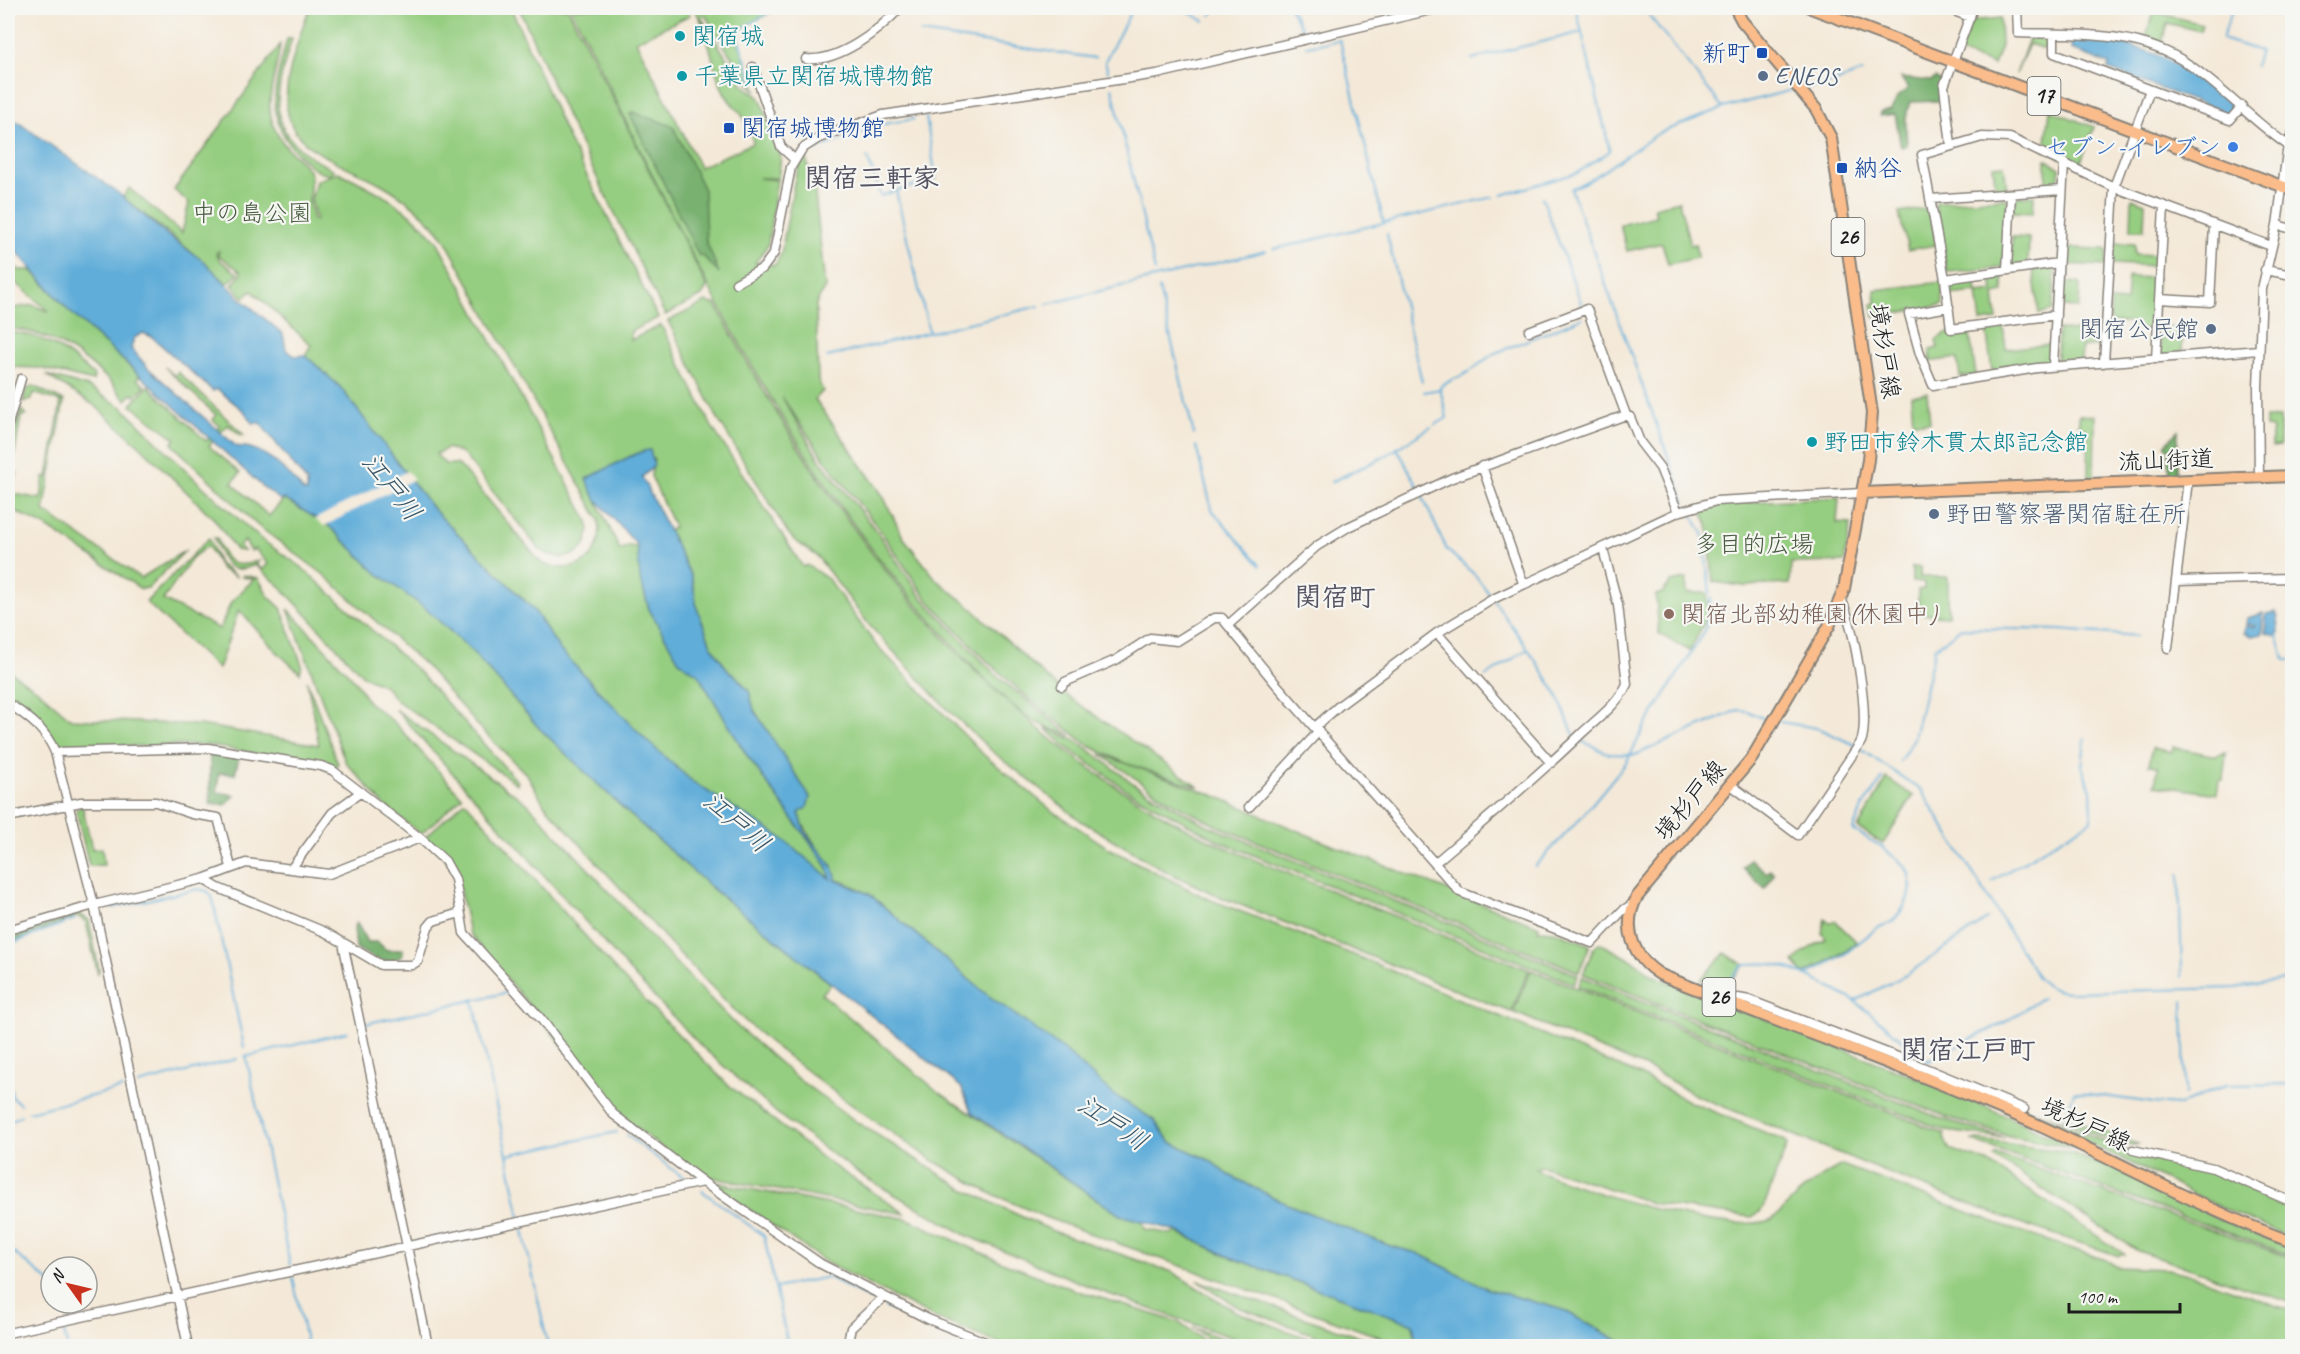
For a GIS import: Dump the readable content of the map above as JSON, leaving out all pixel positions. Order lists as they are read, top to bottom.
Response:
{
  "streets": {
    "main road": [
      "17",
      "26",
      "境杉戸線",
      "流山街道"
    ]
  },
  "crossings": [
    ["境杉戸線", "流山街道"]
  ],
  "districts": ["関宿三軒家", "関宿町", "関宿江戸町"],
  "water": ["江戸川"],
  "parks": ["中の島公園", "多目的広場"],
  "places": {
    "other": [
      "関宿城",
      "千葉県立関宿城博物館",
      "ENEOS",
      "セブン-イレブン",
      "関宿公民館",
      "野田市鈴木貫太郎記念館",
      "野田警察署関宿駐在所",
      "関宿北部幼稚園(休園中)"
    ],
    "transit": ["新町", "関宿城博物館", "納谷"]
  },
  "scale_bar": "100 m",
  "north": "top left"
}
